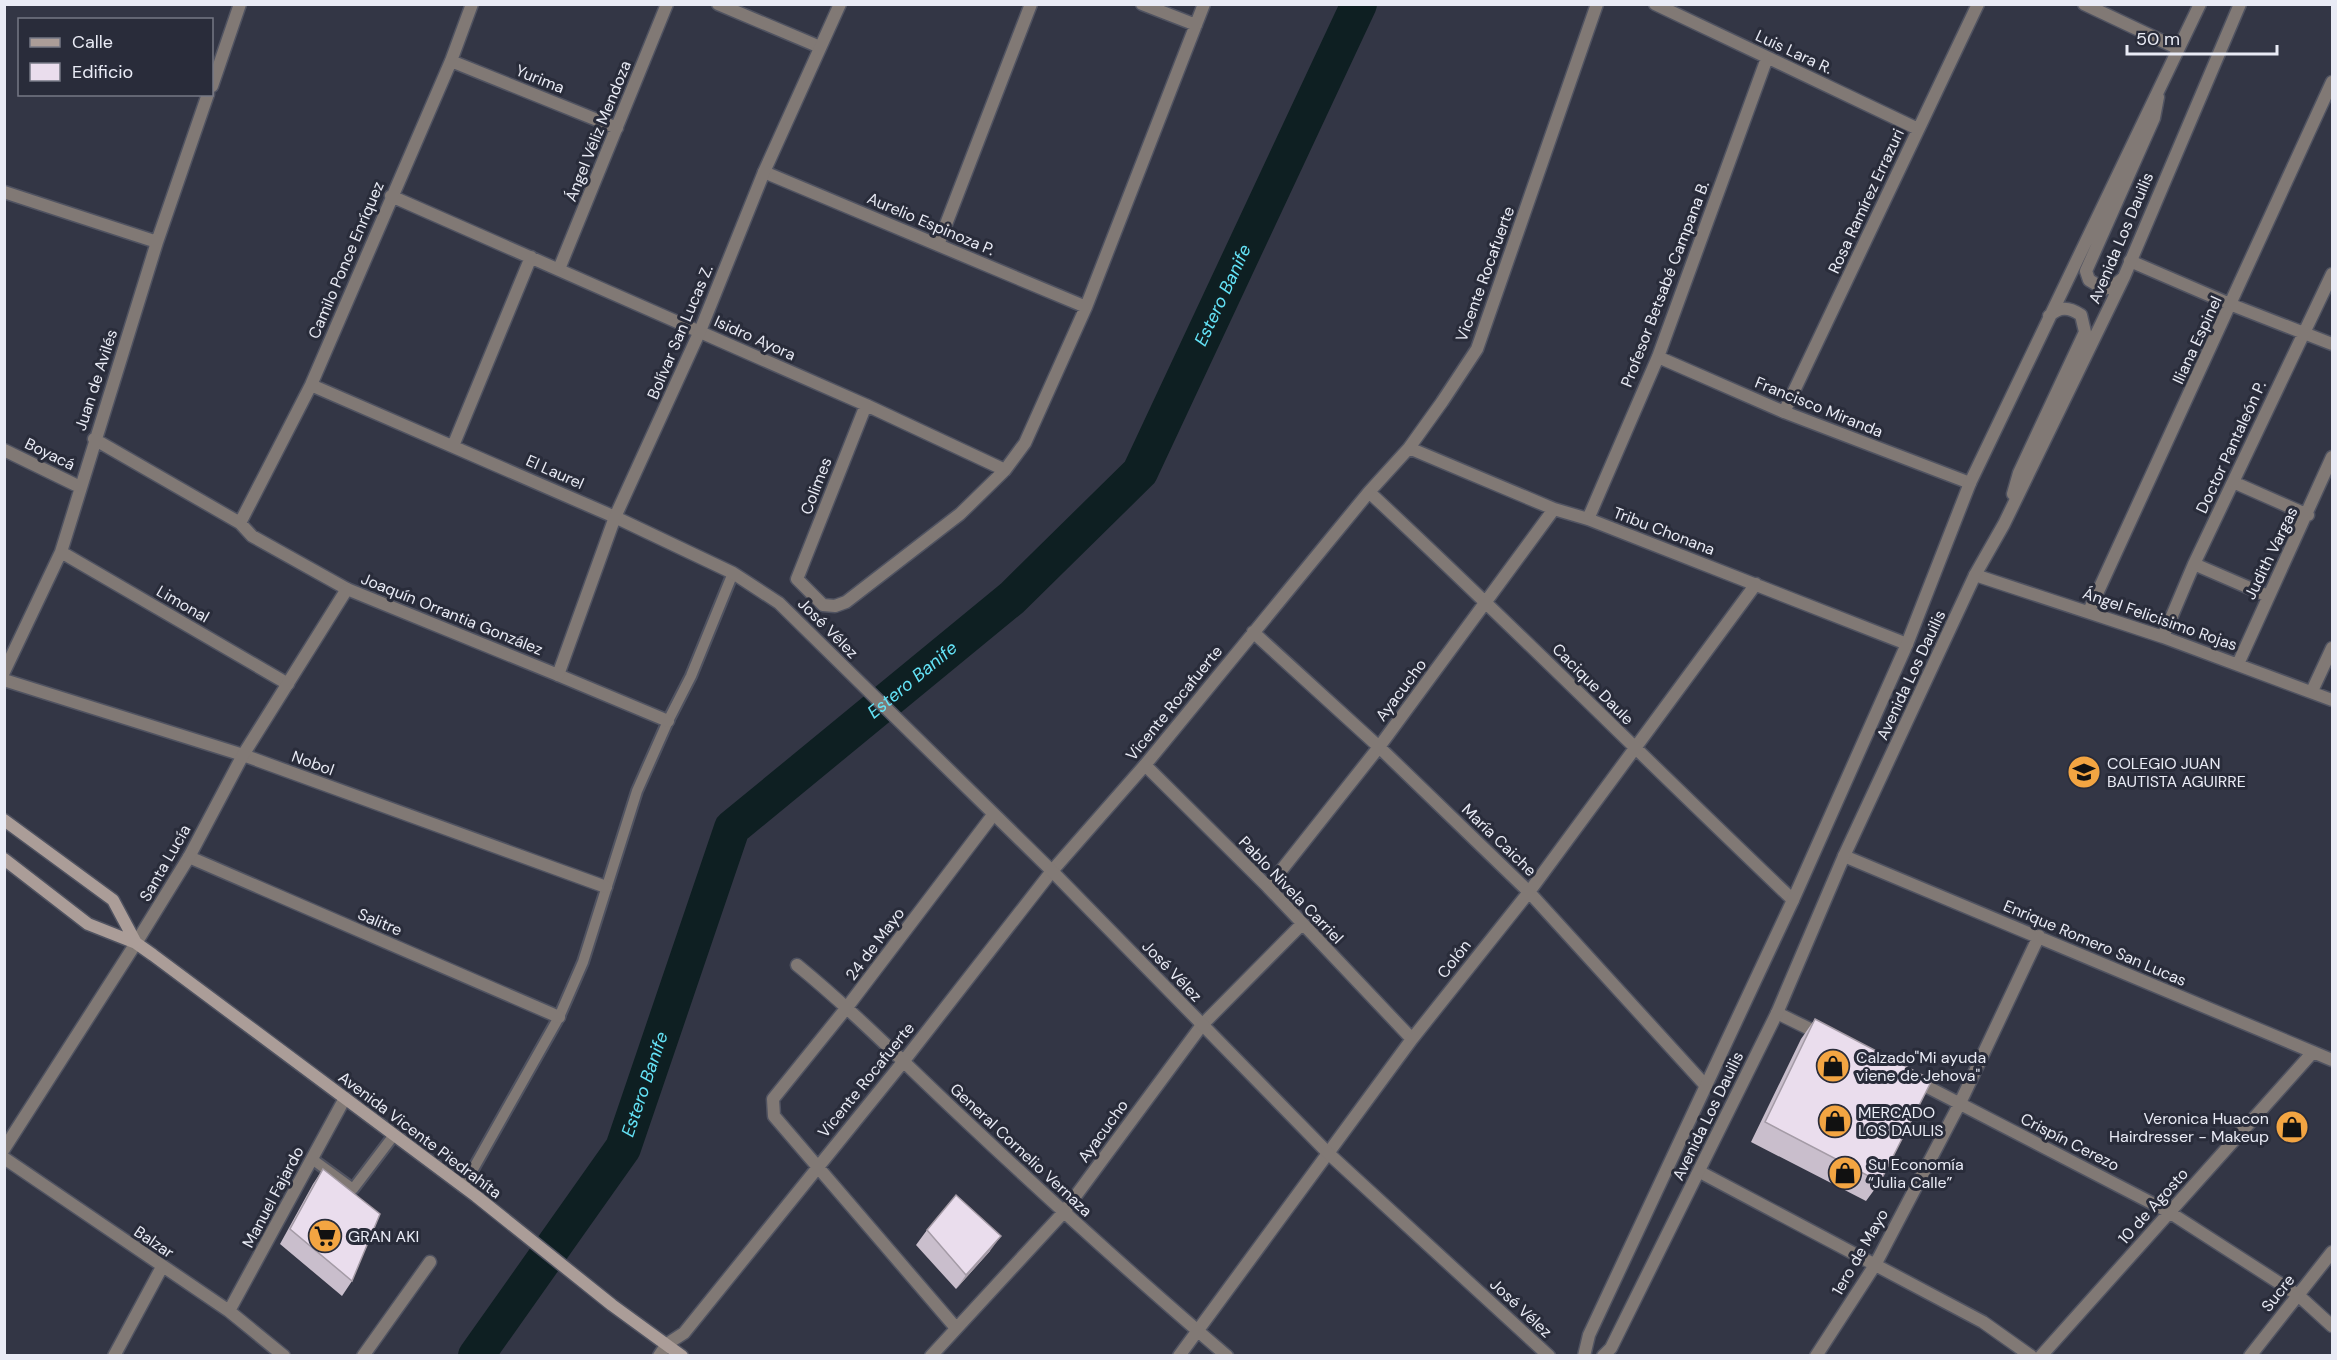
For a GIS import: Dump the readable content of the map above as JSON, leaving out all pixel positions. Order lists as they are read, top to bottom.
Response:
{
  "streets": {
    "main road": ["Avenida Vicente Piedrahíta"],
    "street": [
      "Luis Lara R.",
      "Yurima",
      "Ángel Véliz Mendoza",
      "Rosa Ramírez Errazuri",
      "Aurelio Espinoza P.",
      "Avenida Los Dauilis",
      "Camilo Ponce Enríquez",
      "Vicente Rocafuerte",
      "Profesor Betsabé Campana B.",
      "Bolívar San Lucas Z.",
      "Isidro Ayora",
      "Iliana Espinel",
      "Juan de Avilés",
      "Francisco Miranda",
      "Doctor Pantaleón P.",
      "Boyacá",
      "El Laurel",
      "Colimes",
      "Tribu Chonana",
      "Judith Vargas",
      "Limonal",
      "Joaquín Orrantia González",
      "Ángel Felicisimo Rojas",
      "José Vélez",
      "Cacique Daule",
      "Ayacucho",
      "Nobol",
      "María Caiche",
      "Santa Lucía",
      "Pablo Nivela Carriel",
      "Salitre",
      "Enrique Romero San Lucas",
      "24 de Mayo",
      "Colón",
      "Crispín Cerezo",
      "General Cornelio Vernaza",
      "Manuel Fajardo",
      "10 de Agosto",
      "Balzar",
      "1ero de Mayo",
      "Sucre"
    ]
  },
  "crossings": [
    ["Luis Lara R.", "Rosa Ramírez Errazuri"],
    ["Luis Lara R.", "Profesor Betsabé Campana B."],
    ["Yurima", "Ángel Véliz Mendoza"],
    ["Yurima", "Camilo Ponce Enríquez"],
    ["Ángel Véliz Mendoza", "Isidro Ayora"],
    ["Rosa Ramírez Errazuri", "Francisco Miranda"],
    ["Aurelio Espinoza P.", "Bolívar San Lucas Z."],
    ["Avenida Los Dauilis", "Francisco Miranda"],
    ["Avenida Los Dauilis", "Tribu Chonana"],
    ["Avenida Los Dauilis", "Ángel Felicisimo Rojas"],
    ["Avenida Los Dauilis", "Cacique Daule"],
    ["Avenida Los Dauilis", "María Caiche"],
    ["Avenida Los Dauilis", "Enrique Romero San Lucas"],
    ["Camilo Ponce Enríquez", "Isidro Ayora"],
    ["Camilo Ponce Enríquez", "El Laurel"],
    ["Camilo Ponce Enríquez", "Joaquín Orrantia González"],
    ["Vicente Rocafuerte", "Tribu Chonana"],
    ["Vicente Rocafuerte", "José Vélez"],
    ["Vicente Rocafuerte", "Cacique Daule"],
    ["Vicente Rocafuerte", "María Caiche"],
    ["Vicente Rocafuerte", "Pablo Nivela Carriel"],
    ["Vicente Rocafuerte", "24 de Mayo"],
    ["Vicente Rocafuerte", "Avenida Vicente Piedrahíta"],
    ["Vicente Rocafuerte", "General Cornelio Vernaza"],
    ["Profesor Betsabé Campana B.", "Francisco Miranda"],
    ["Profesor Betsabé Campana B.", "Tribu Chonana"],
    ["Bolívar San Lucas Z.", "Isidro Ayora"],
    ["Bolívar San Lucas Z.", "El Laurel"],
    ["Bolívar San Lucas Z.", "Joaquín Orrantia González"],
    ["Isidro Ayora", "Colimes"],
    ["Iliana Espinel", "Ángel Felicisimo Rojas"],
    ["Juan de Avilés", "Boyacá"],
    ["Juan de Avilés", "Limonal"],
    ["Juan de Avilés", "Joaquín Orrantia González"],
    ["Doctor Pantaleón P.", "Ángel Felicisimo Rojas"],
    ["El Laurel", "José Vélez"],
    ["Tribu Chonana", "Ayacucho"],
    ["Tribu Chonana", "Colón"],
    ["Judith Vargas", "Ángel Felicisimo Rojas"],
    ["Limonal", "Santa Lucía"],
    ["Joaquín Orrantia González", "Santa Lucía"],
    ["José Vélez", "Ayacucho"],
    ["José Vélez", "24 de Mayo"],
    ["José Vélez", "Colón"],
    ["Cacique Daule", "Ayacucho"],
    ["Cacique Daule", "Colón"],
    ["Ayacucho", "María Caiche"],
    ["Ayacucho", "Pablo Nivela Carriel"],
    ["Ayacucho", "General Cornelio Vernaza"],
    ["Nobol", "Santa Lucía"],
    ["María Caiche", "Colón"],
    ["Santa Lucía", "Salitre"],
    ["Santa Lucía", "Avenida Vicente Piedrahíta"],
    ["Pablo Nivela Carriel", "Colón"],
    ["Enrique Romero San Lucas", "10 de Agosto"],
    ["Enrique Romero San Lucas", "1ero de Mayo"],
    ["24 de Mayo", "General Cornelio Vernaza"],
    ["Colón", "General Cornelio Vernaza"],
    ["Avenida Vicente Piedrahíta", "Manuel Fajardo"],
    ["Crispín Cerezo", "10 de Agosto"],
    ["Crispín Cerezo", "1ero de Mayo"],
    ["Crispín Cerezo", "Sucre"],
    ["Manuel Fajardo", "Balzar"]
  ],
  "water": ["Estero Banife"],
  "places": {
    "school or university": ["COLEGIO JUAN BAUTISTA AGUIRRE"],
    "shop": [
      "Calzado\"Mi ayuda viene de Jehova\"",
      "MERCADO LOS DAULIS",
      "Veronica Huacon Hairdresser - Makeup",
      "Su Economía “Julia Calle”"
    ],
    "supermarket": ["GRAN AKI"]
  },
  "legend": ["Calle", "Edificio"],
  "scale_bar": "50 m"
}
